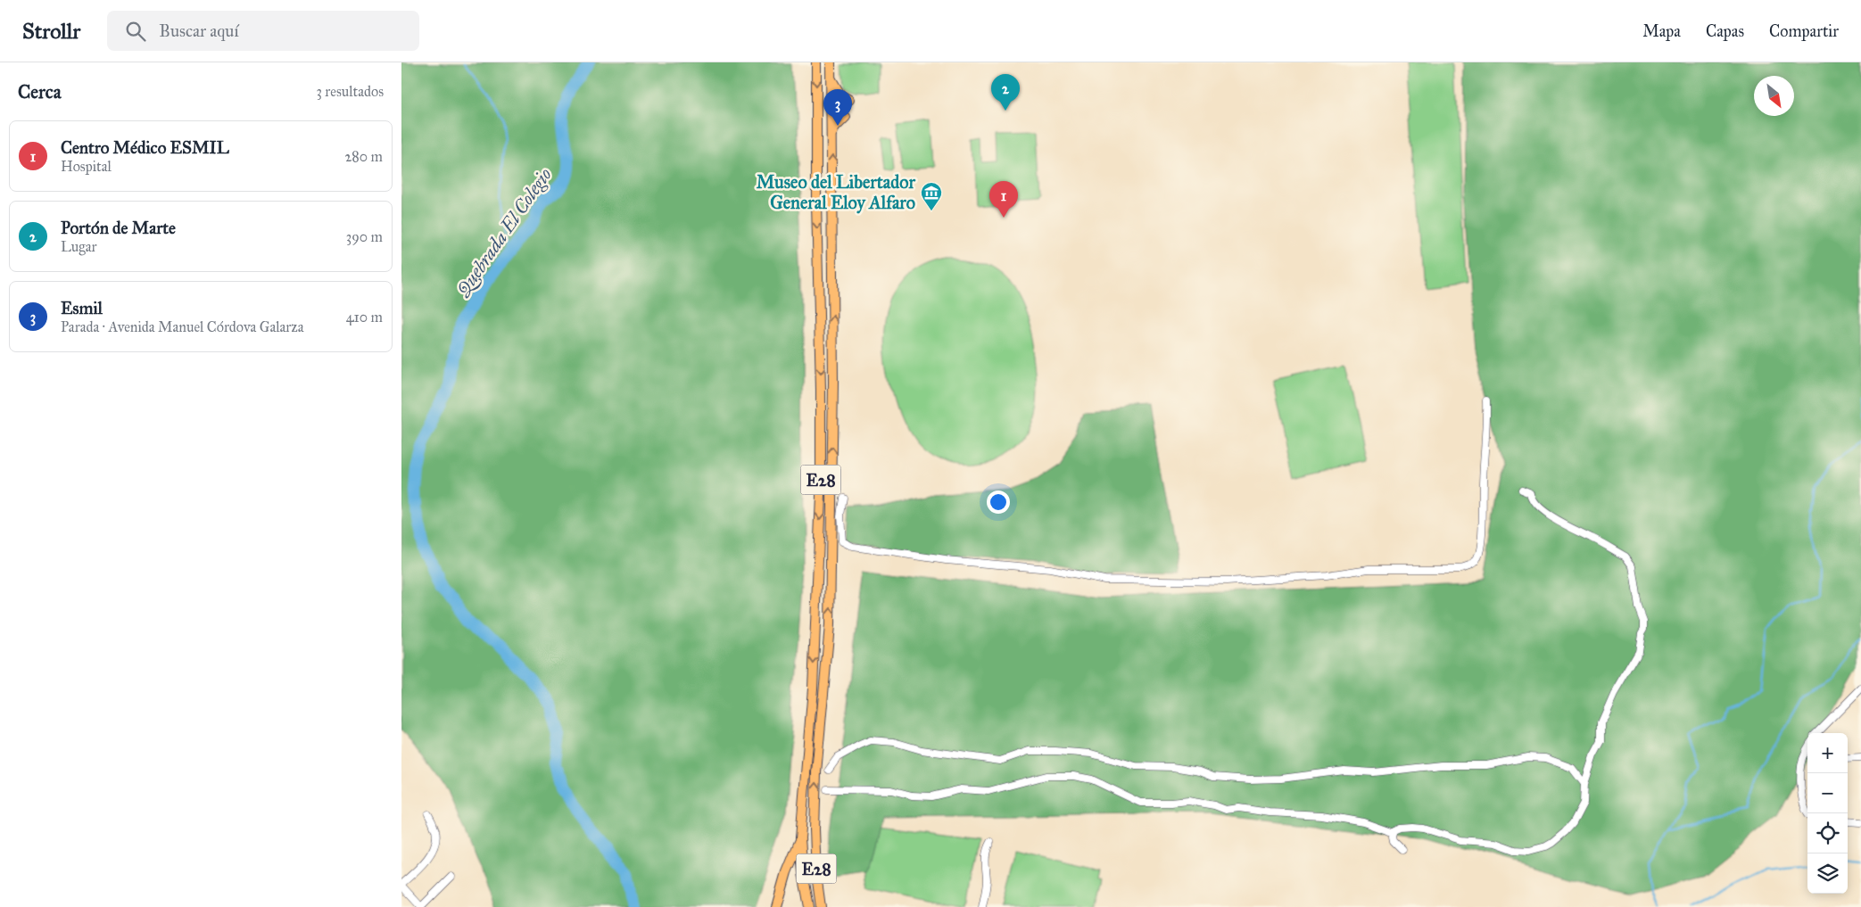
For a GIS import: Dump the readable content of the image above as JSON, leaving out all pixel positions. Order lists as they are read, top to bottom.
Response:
{
  "streets": {
    "main road": ["E28"]
  },
  "water": ["Quebrada El Colegio"],
  "places": {
    "museum": ["Museo del Libertador General Eloy Alfaro"]
  },
  "north": "bottom right",
  "page": {
    "header": "Strollr",
    "search": "Buscar aquí",
    "nav": ["Mapa", "Capas", "Compartir"],
    "heading": ["Cerca", "3 resultados"],
    "pins": ["2", "3", "1"],
    "list": [
      {
        "mark": "1",
        "name": "Centro Médico ESMIL",
        "note": "Hospital",
        "value": "280 m"
      },
      {
        "mark": "2",
        "name": "Portón de Marte",
        "note": "Lugar",
        "value": "390 m"
      },
      {
        "mark": "3",
        "name": "Esmil",
        "note": "Parada · Avenida Manuel Córdova Galarza",
        "value": "410 m"
      }
    ],
    "map_buttons": ["+", "−"]
  }
}
